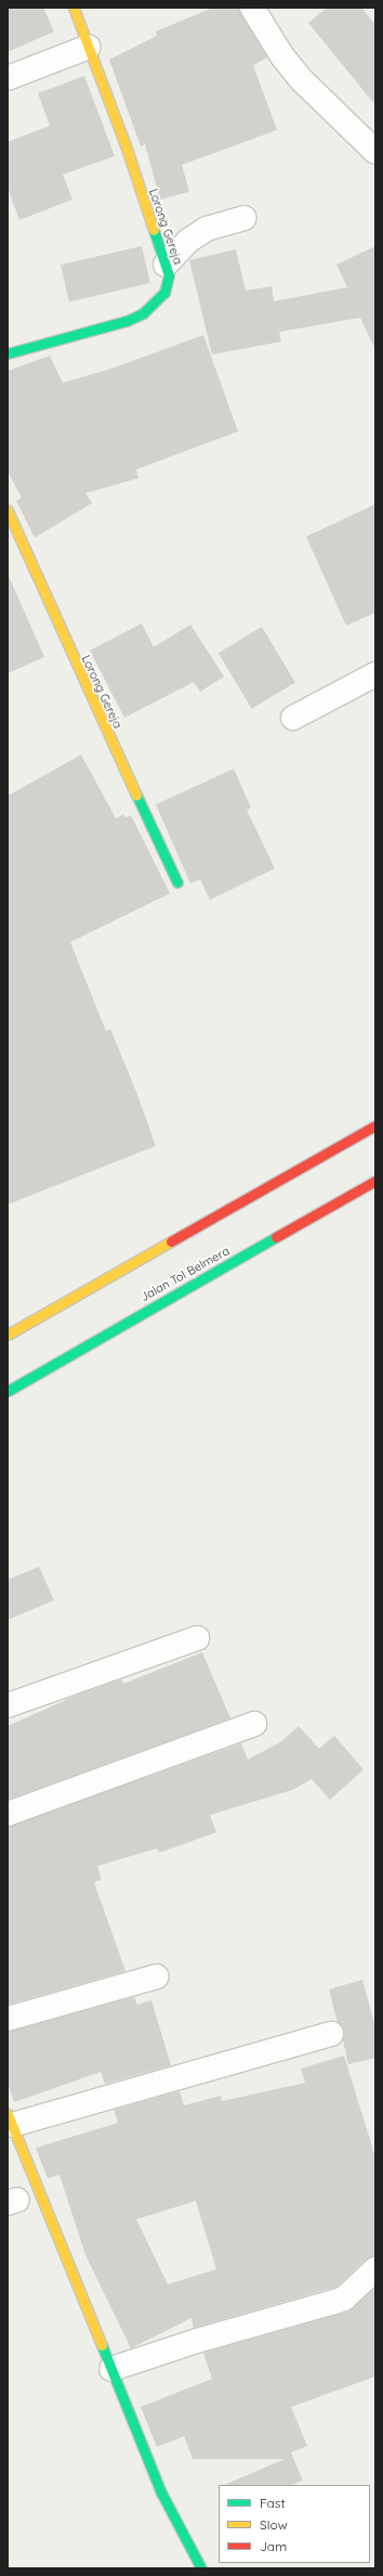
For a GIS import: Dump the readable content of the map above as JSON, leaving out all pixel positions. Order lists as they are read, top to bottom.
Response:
{
  "streets": {
    "main road": ["Lorong Gereja", "Jalan Tol Belmera"]
  },
  "legend": ["Fast", "Slow", "Jam"]
}
